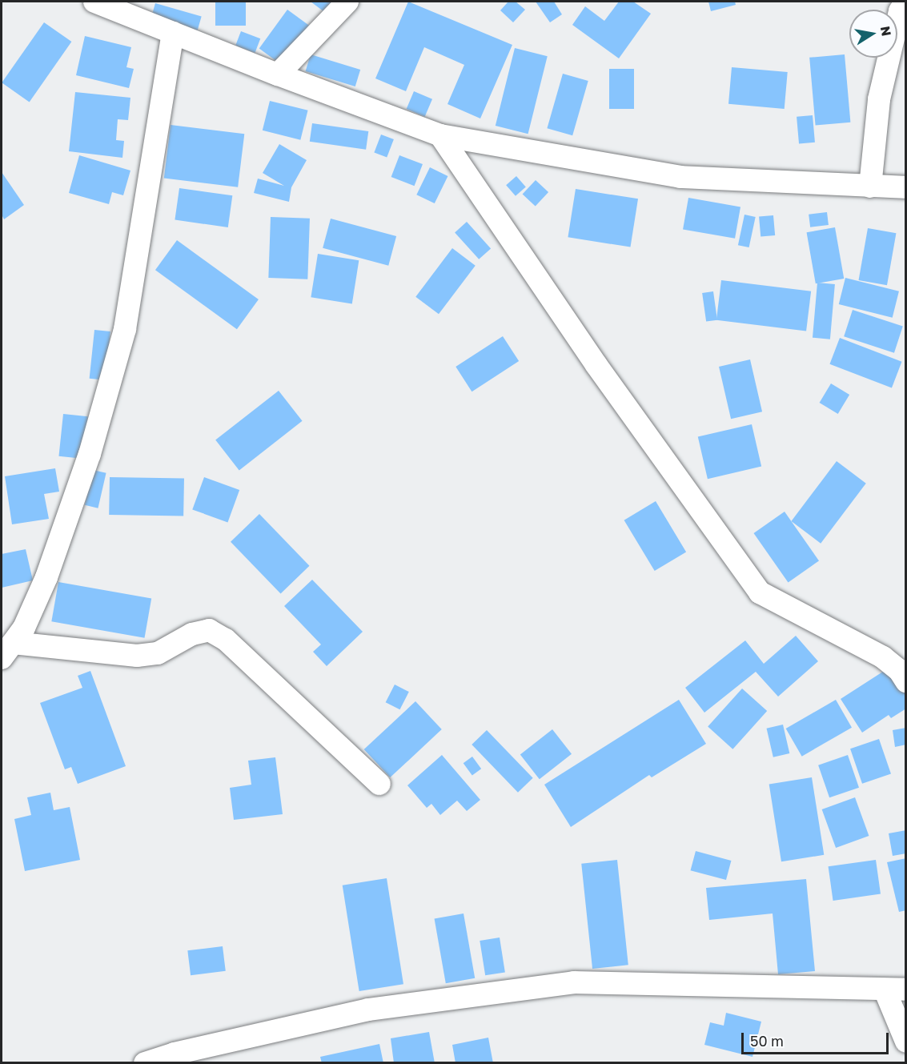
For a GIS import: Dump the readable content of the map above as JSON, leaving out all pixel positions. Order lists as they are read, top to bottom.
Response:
{
  "scale_bar": "50 m",
  "north": "right"
}
